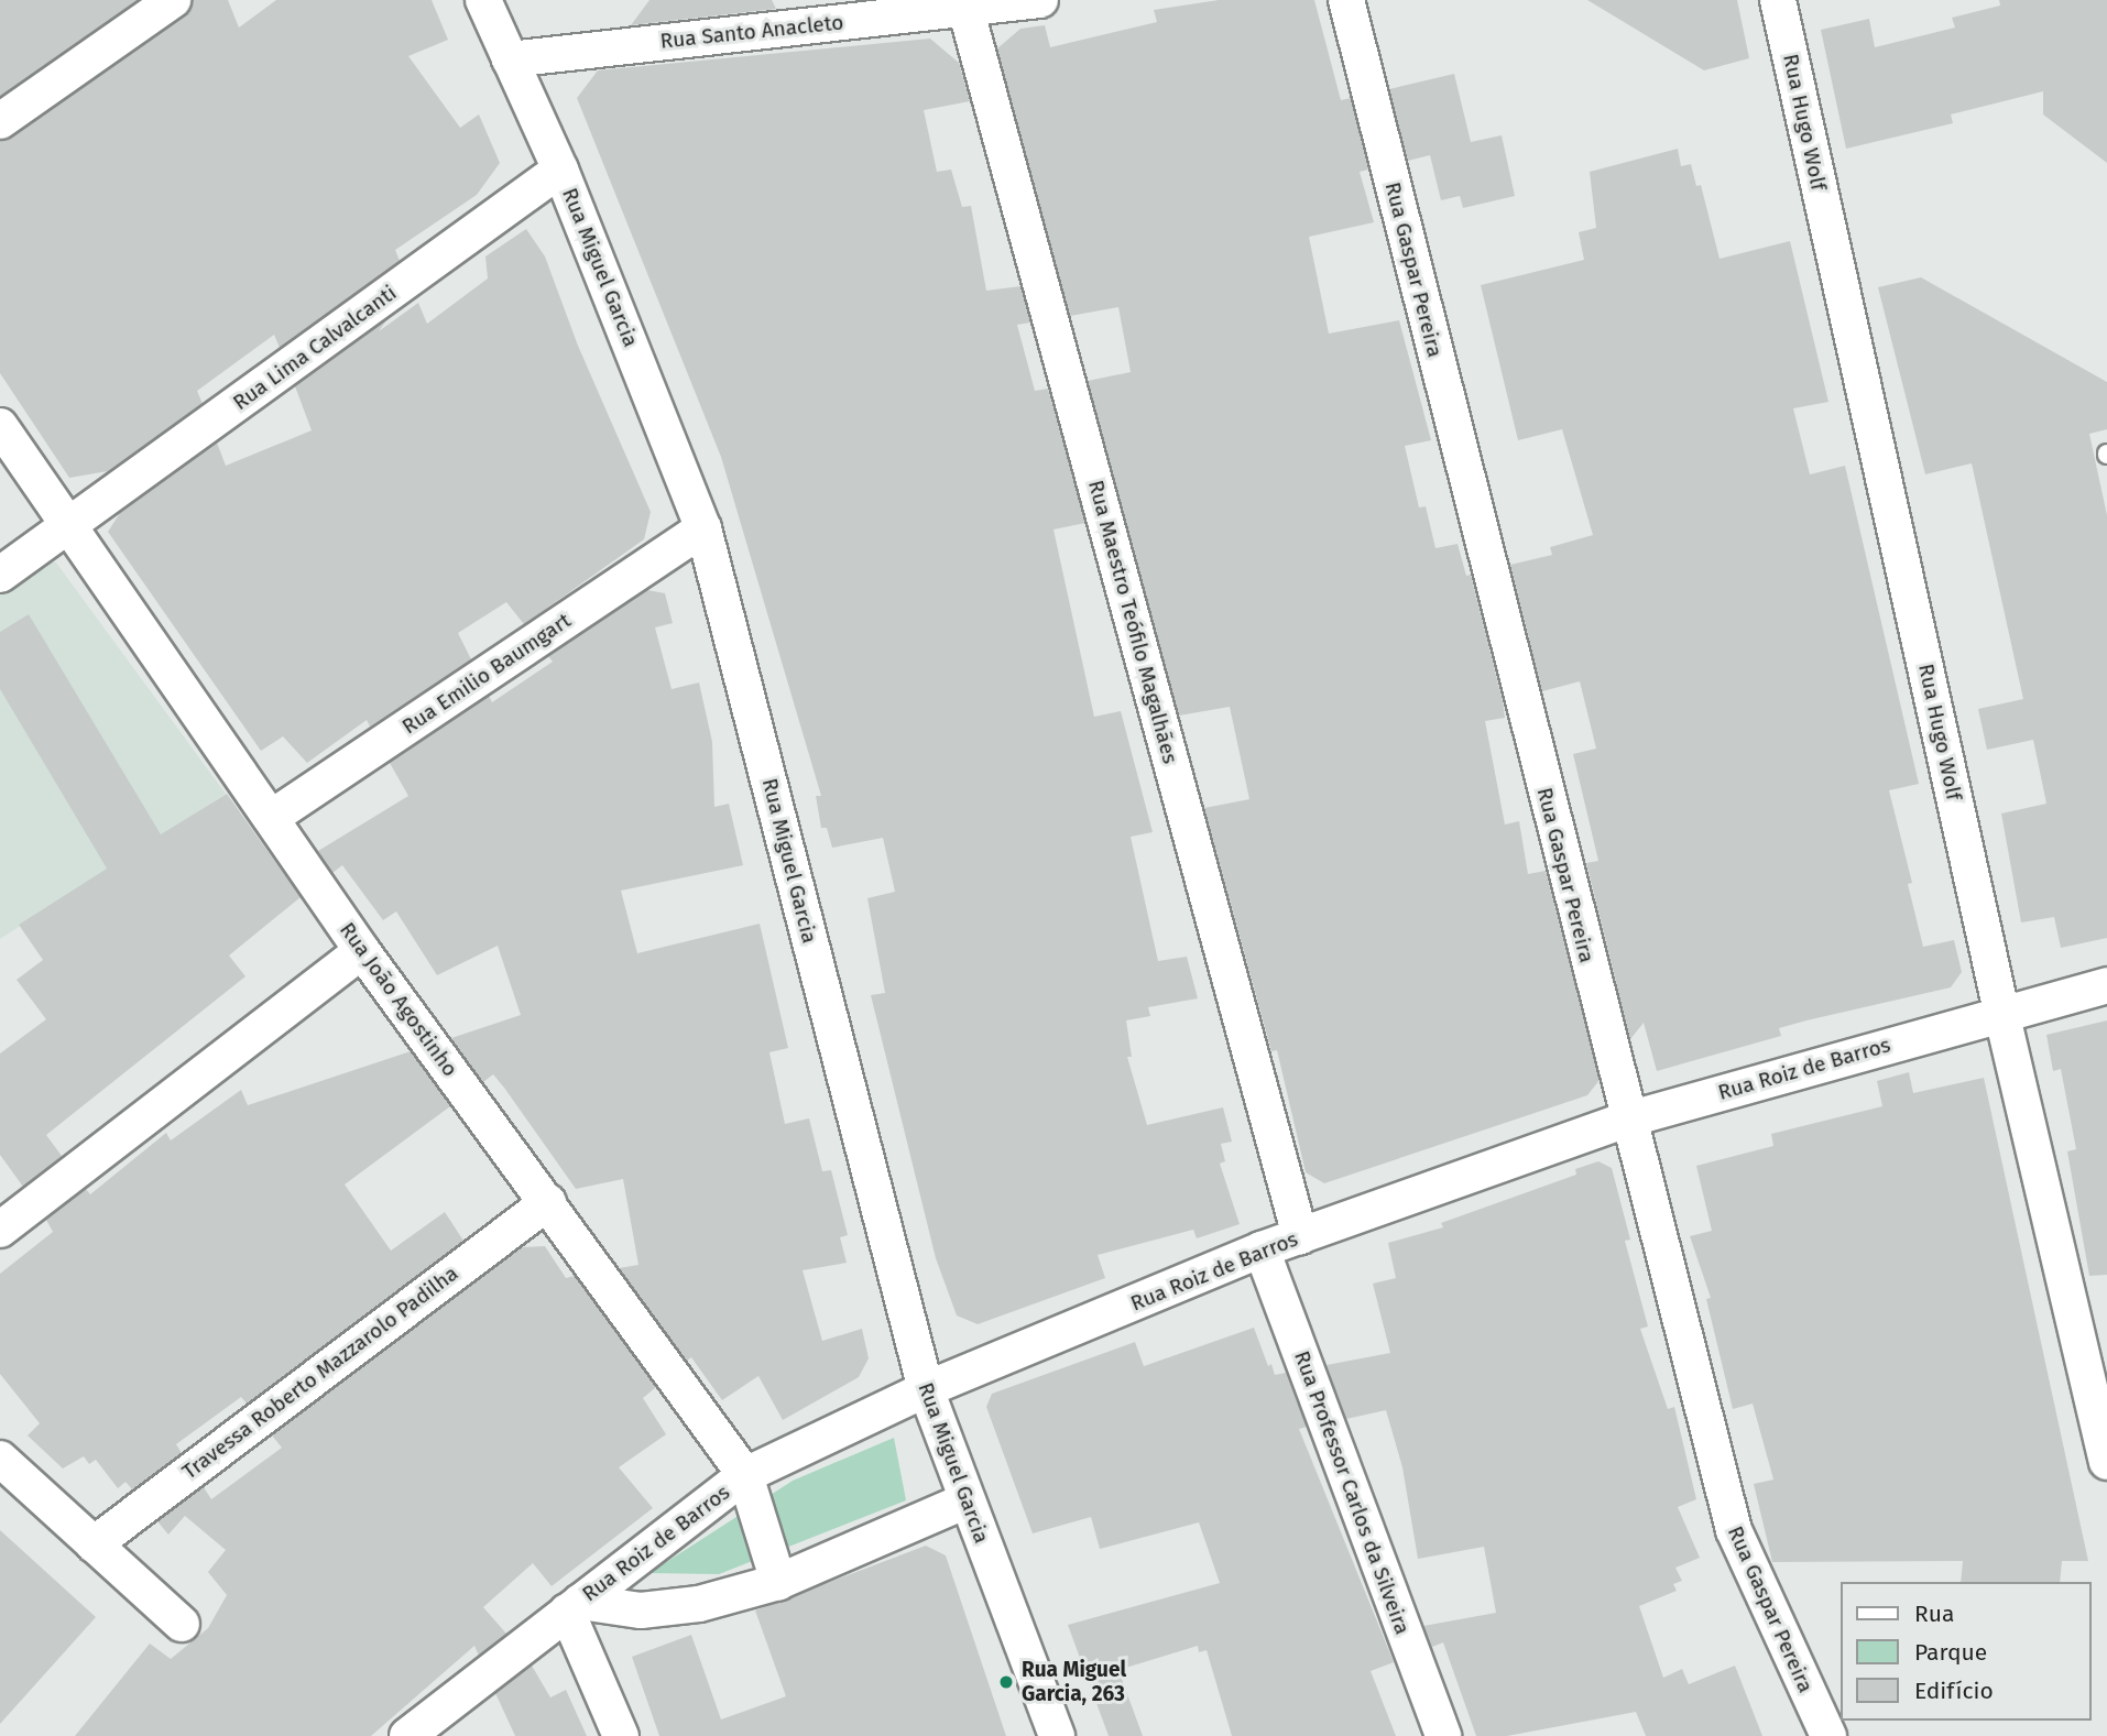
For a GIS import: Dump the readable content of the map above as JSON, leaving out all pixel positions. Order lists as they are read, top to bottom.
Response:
{
  "streets": {
    "street": [
      "Rua Santo Anacleto",
      "Rua Hugo Wolf",
      "Rua Miguel Garcia",
      "Rua Gaspar Pereira",
      "Rua Lima Calvalcanti",
      "Rua Maestro Teófilo Magalhães",
      "Rua Emilio Baumgart",
      "Rua João Agostinho",
      "Rua Roiz de Barros",
      "Travessa Roberto Mazzarolo Padilha",
      "Rua Professor Carlos da Silveira"
    ]
  },
  "crossings": [
    ["Rua Santo Anacleto", "Rua Miguel Garcia"],
    ["Rua Santo Anacleto", "Rua Maestro Teófilo Magalhães"],
    ["Rua Hugo Wolf", "Rua Roiz de Barros"],
    ["Rua Miguel Garcia", "Rua Lima Calvalcanti"],
    ["Rua Miguel Garcia", "Rua Emilio Baumgart"],
    ["Rua Miguel Garcia", "Rua Roiz de Barros"],
    ["Rua Gaspar Pereira", "Rua Roiz de Barros"],
    ["Rua Lima Calvalcanti", "Rua João Agostinho"],
    ["Rua Maestro Teófilo Magalhães", "Rua Roiz de Barros"],
    ["Rua Emilio Baumgart", "Rua João Agostinho"],
    ["Rua João Agostinho", "Rua Roiz de Barros"],
    ["Rua João Agostinho", "Travessa Roberto Mazzarolo Padilha"],
    ["Rua Roiz de Barros", "Rua Professor Carlos da Silveira"]
  ],
  "places": ["Rua Miguel Garcia, 263"],
  "legend": ["Rua", "Parque", "Edifício"]
}
